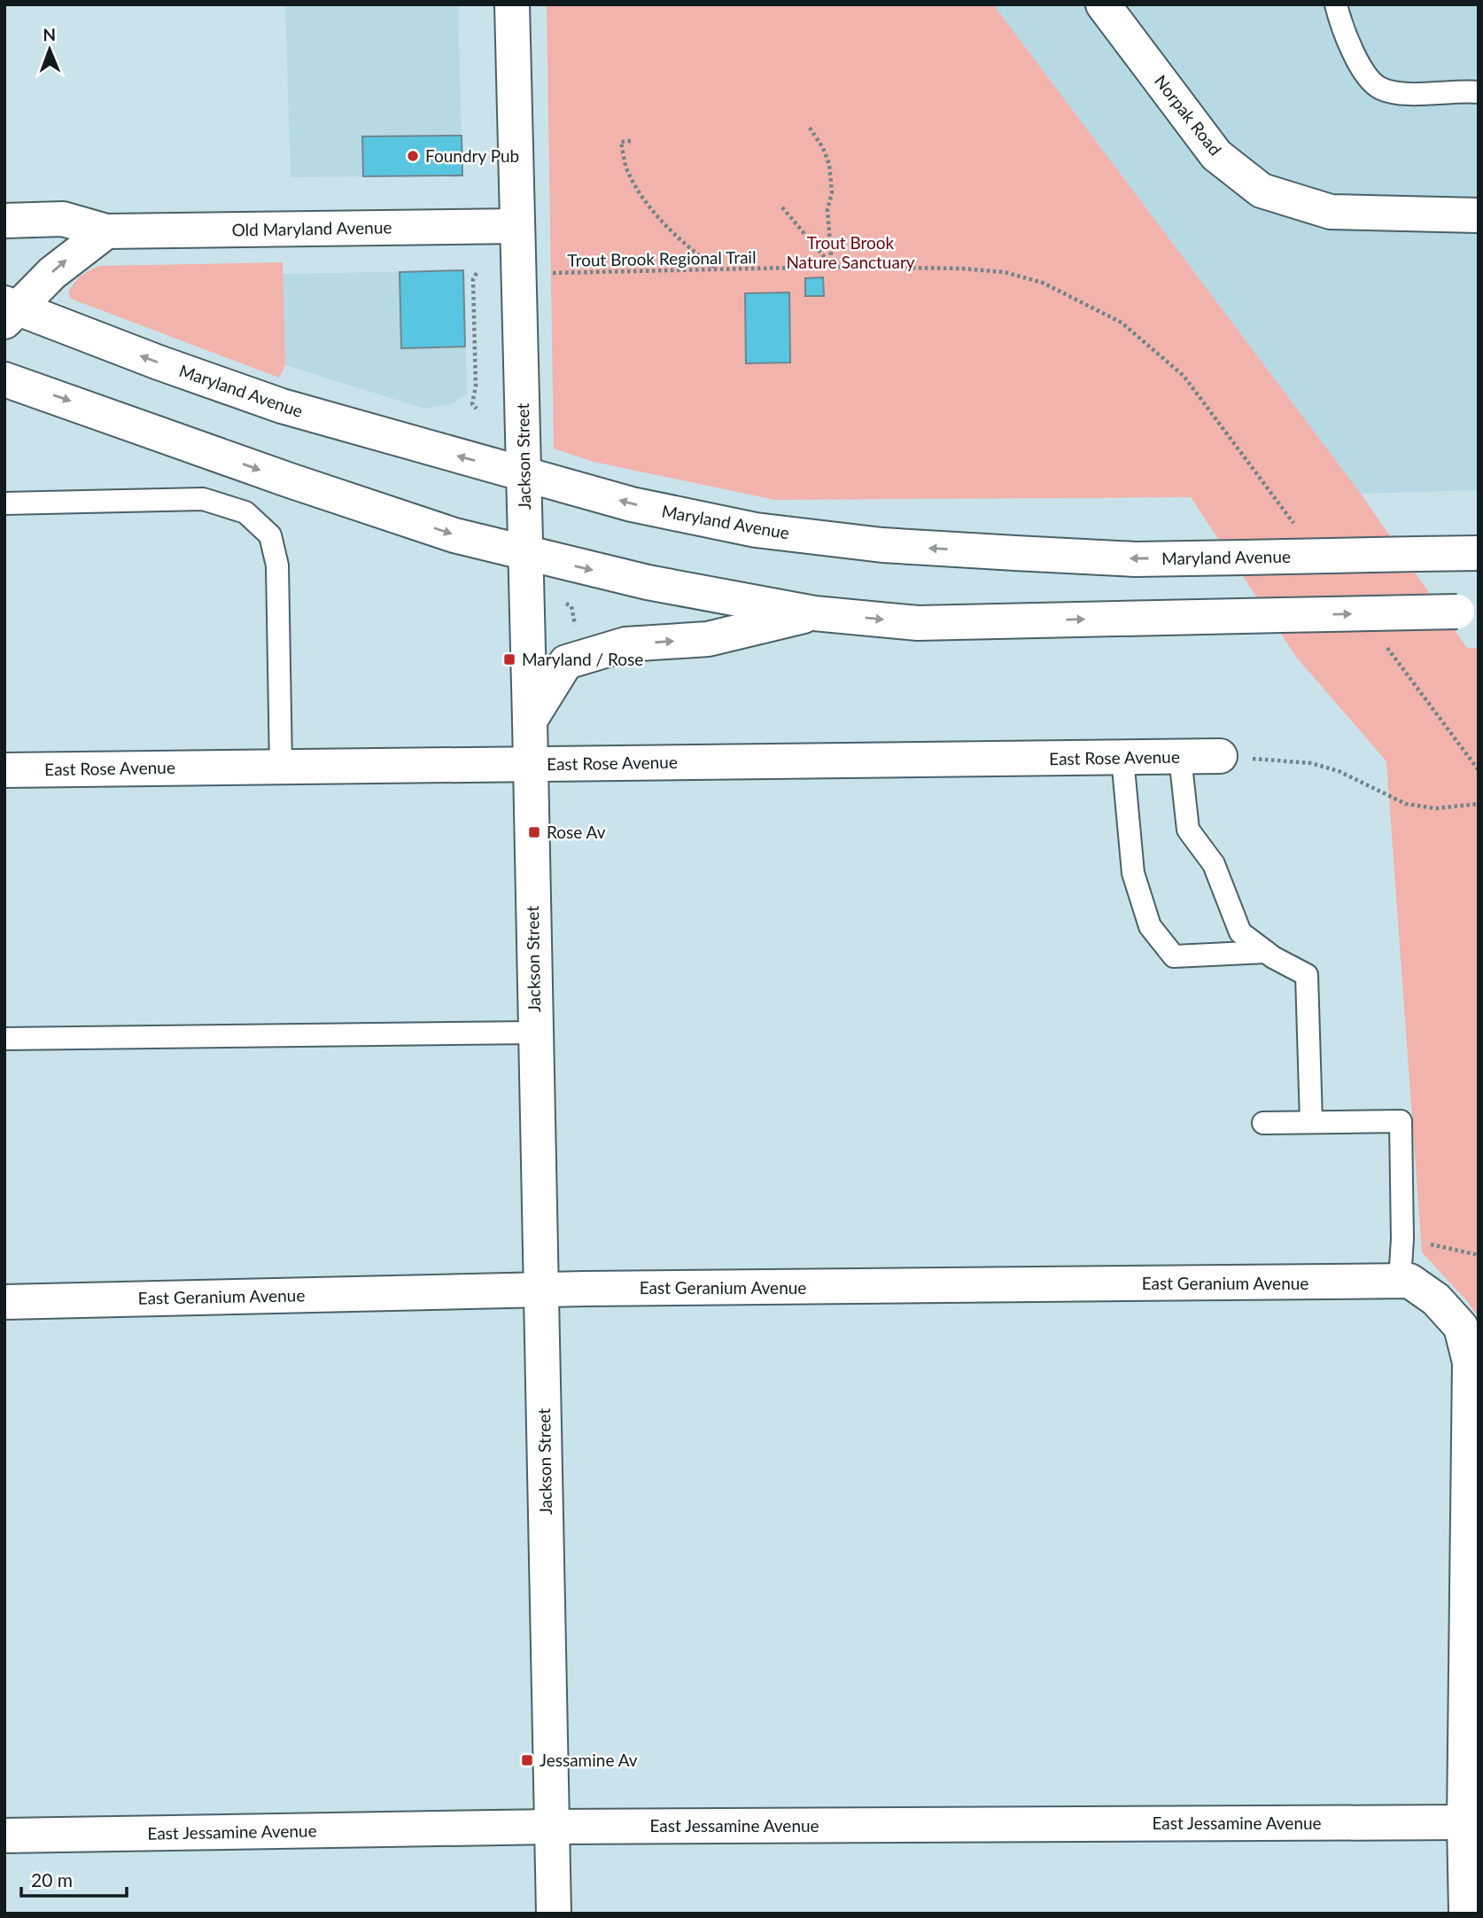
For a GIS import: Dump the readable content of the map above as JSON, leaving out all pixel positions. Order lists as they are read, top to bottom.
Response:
{
  "streets": {
    "street": [
      "Norpak Road",
      "Old Maryland Avenue",
      "Maryland Avenue",
      "Jackson Street",
      "East Rose Avenue",
      "East Geranium Avenue",
      "East Jessamine Avenue"
    ],
    "path": ["Trout Brook Regional Trail"]
  },
  "crossings": [
    ["Old Maryland Avenue", "Jackson Street"],
    ["Trout Brook Regional Trail", "Jackson Street"],
    ["Maryland Avenue", "Jackson Street"],
    ["Jackson Street", "East Rose Avenue"],
    ["Jackson Street", "East Geranium Avenue"],
    ["Jackson Street", "East Jessamine Avenue"],
    ["East Geranium Avenue", "East Jessamine Avenue"]
  ],
  "parks": ["Trout Brook Nature Sanctuary"],
  "places": {
    "other": ["Foundry Pub"],
    "transit": ["Maryland / Rose", "Rose Av", "Jessamine Av"]
  },
  "scale_bar": "20 m",
  "north": "top"
}
